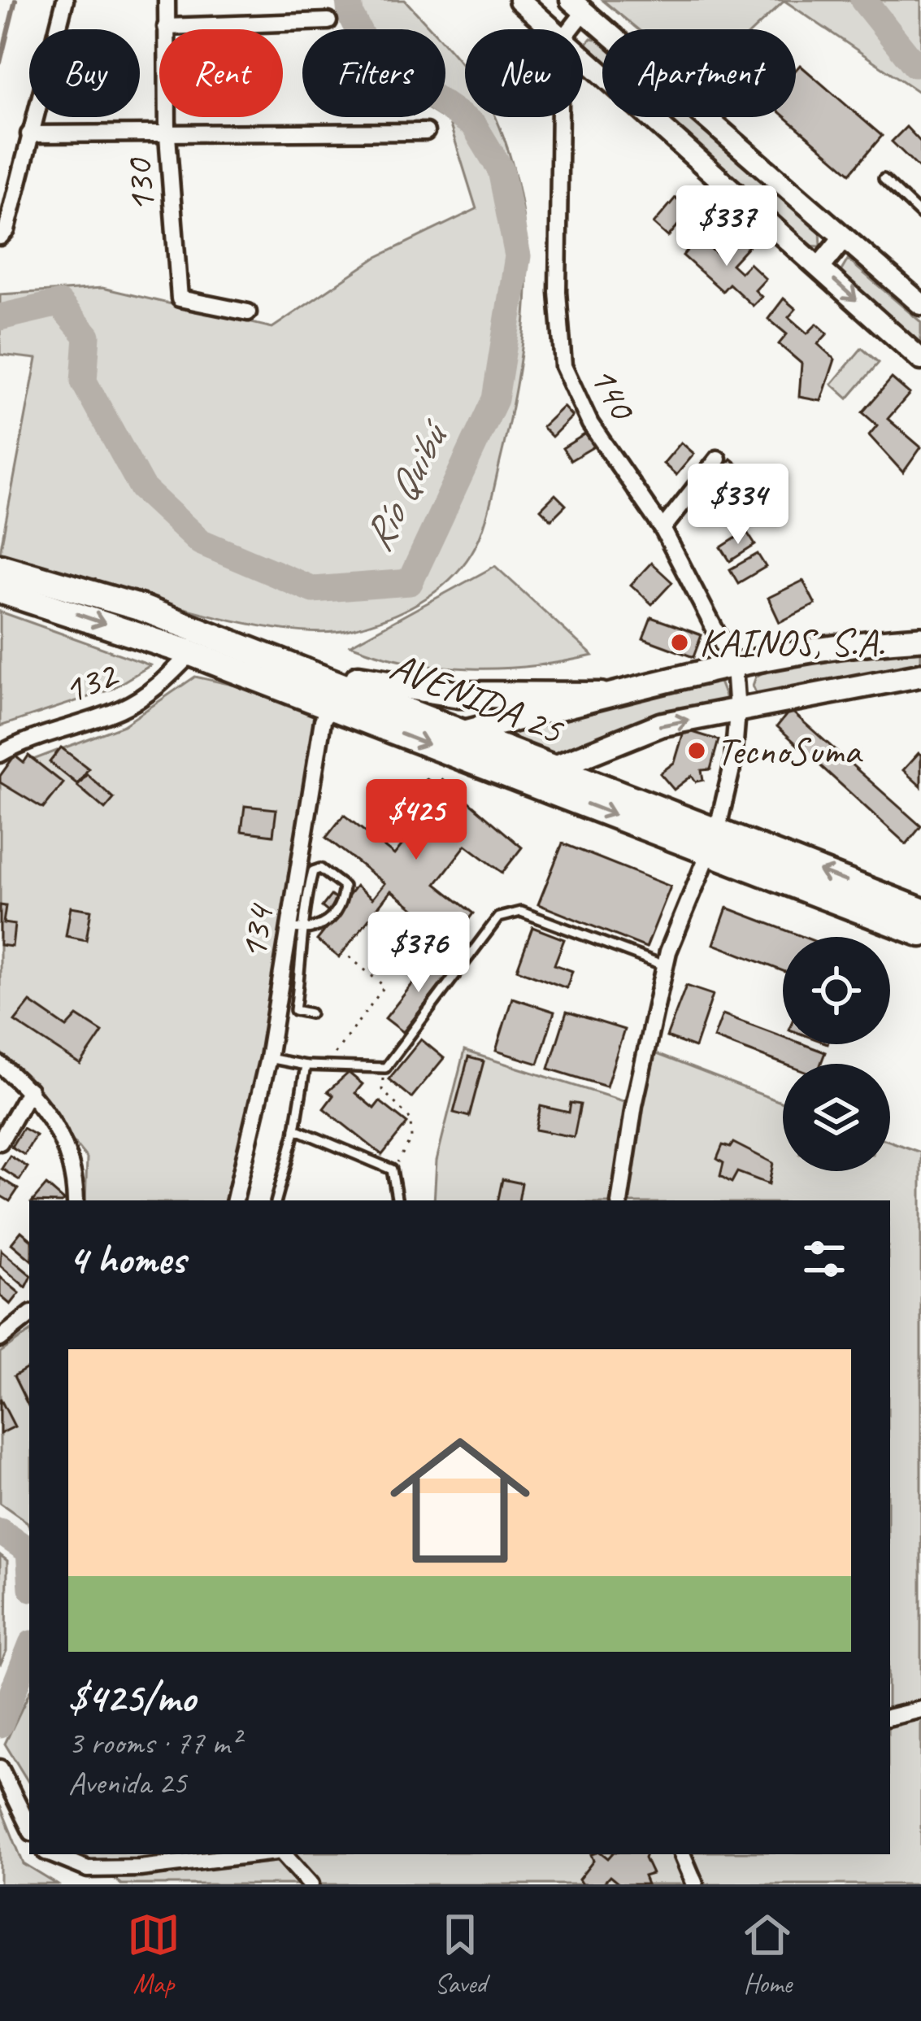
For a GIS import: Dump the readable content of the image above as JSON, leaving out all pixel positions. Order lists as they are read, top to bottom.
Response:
{
  "streets": {
    "main road": ["AVENIDA 25"],
    "street": [
      "130",
      "140",
      "132",
      "134"
    ]
  },
  "crossings": [
    ["140", "AVENIDA 25"],
    ["132", "AVENIDA 25"],
    ["AVENIDA 25", "134"]
  ],
  "water": ["Río Quibú"],
  "places": ["KAINOS, S.A.", "TecnoSuma"],
  "page": {
    "chip": [
      "Buy",
      "Rent",
      "Filters",
      "New",
      "Apartment"
    ],
    "price": [
      "$337",
      "$334",
      "$425",
      "$376"
    ],
    "heading": "4 homes",
    "list": [
      {
        "name": "$425/mo",
        "note": "3 rooms · 77 m² · Avenida 25"
      }
    ],
    "tabs": ["Map", "Saved", "Home"]
  }
}
